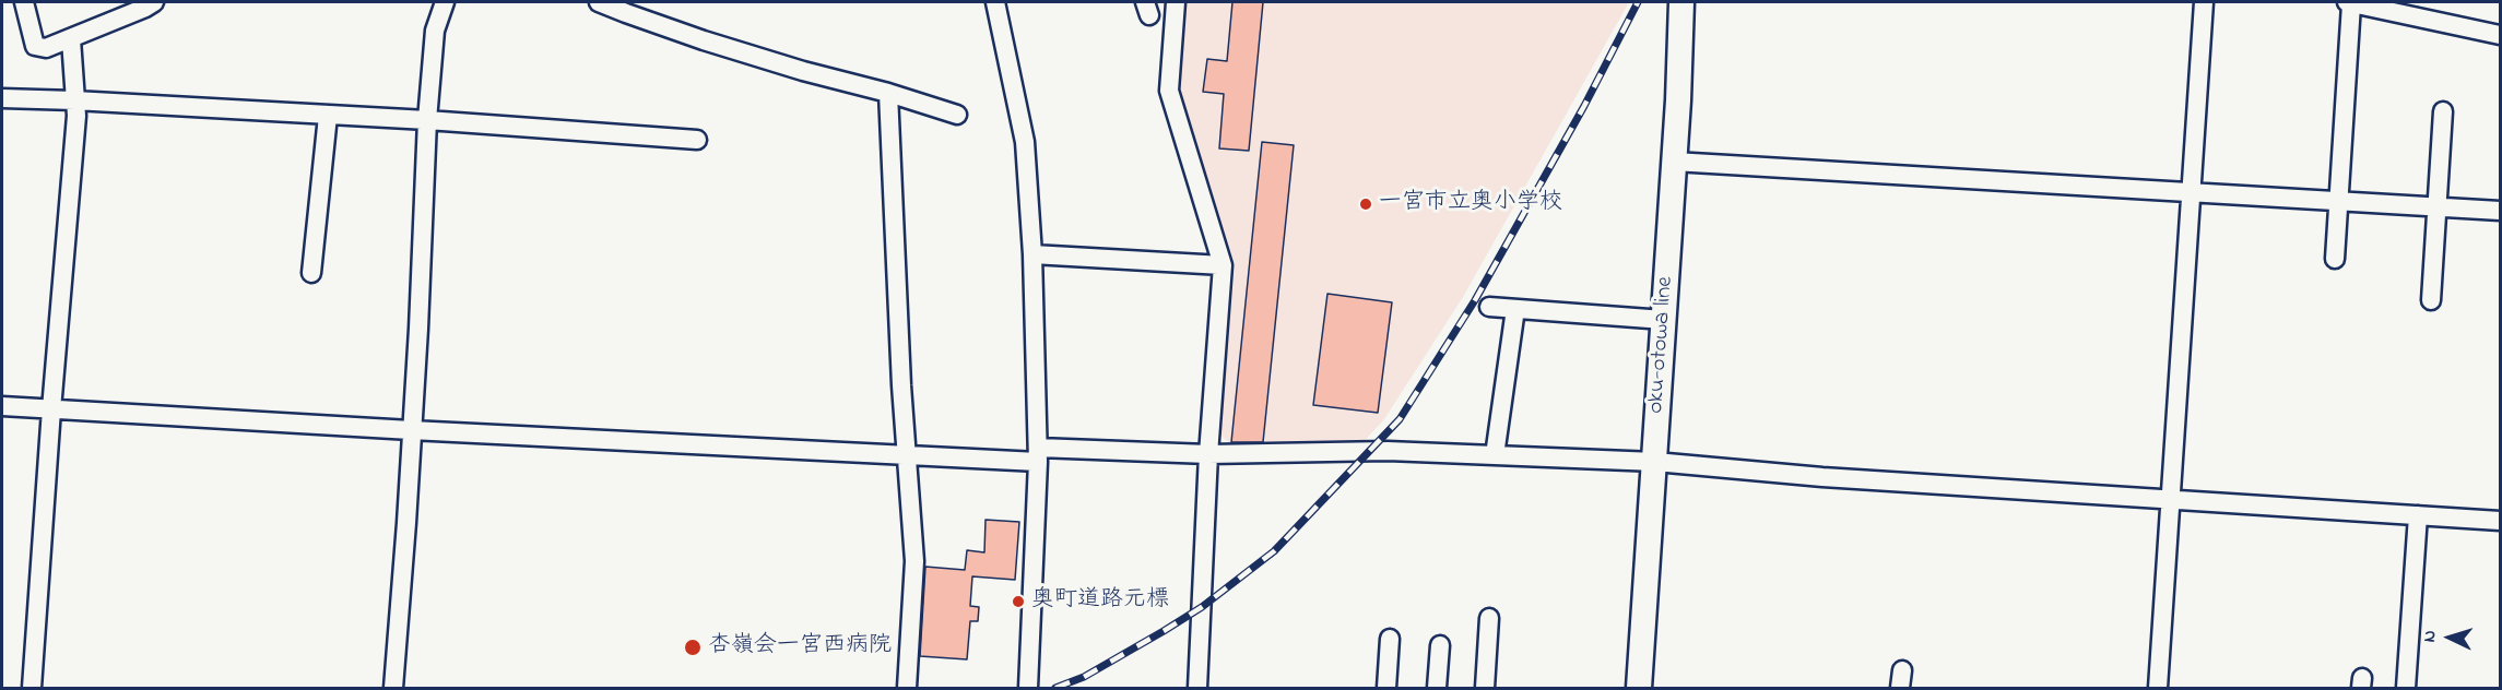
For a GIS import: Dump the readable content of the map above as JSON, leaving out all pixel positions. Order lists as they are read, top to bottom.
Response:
{
  "streets": {
    "main road": ["oku-otowa line"]
  },
  "places": ["一宮市立奥小学校", "奥町道路元標", "杏嶺会一宮西病院"],
  "north": "left"
}
